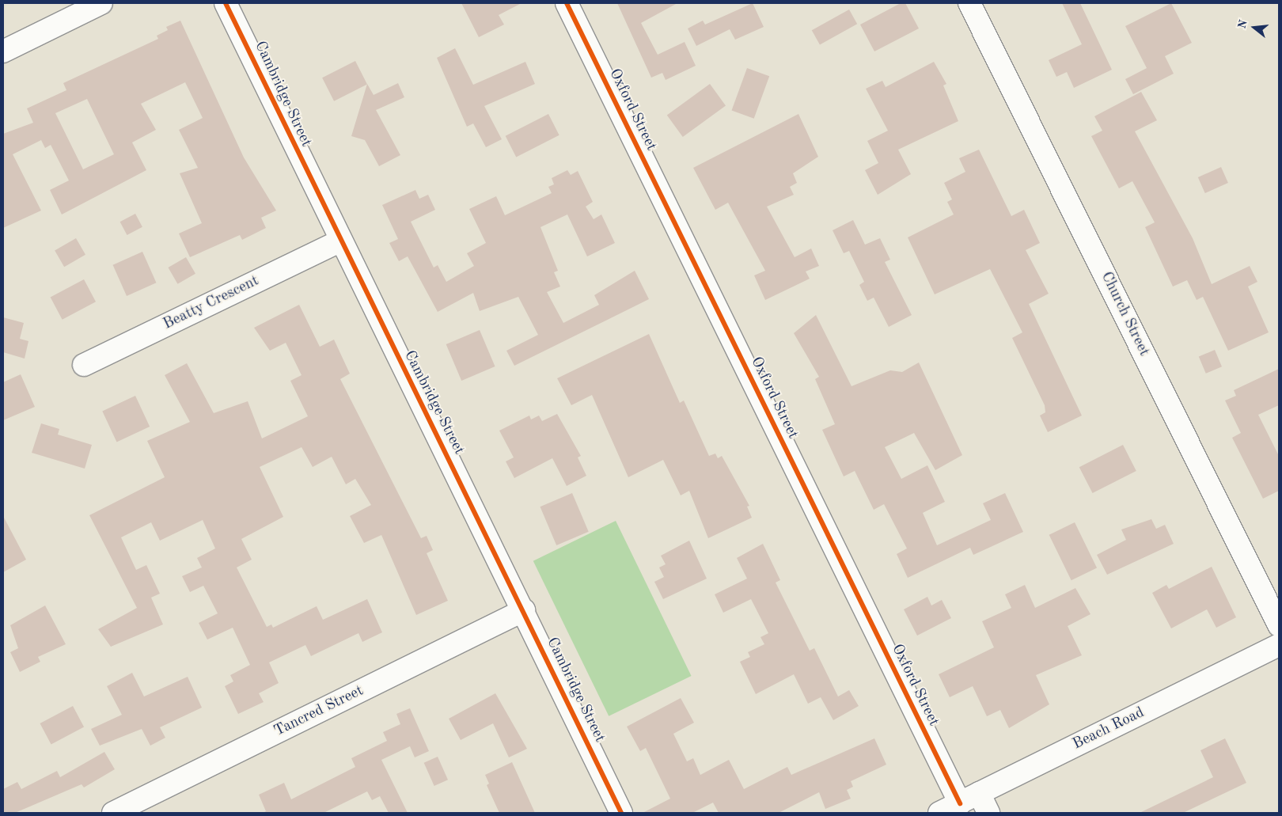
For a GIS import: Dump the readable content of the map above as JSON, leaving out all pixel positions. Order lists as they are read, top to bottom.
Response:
{
  "streets": {
    "street": [
      "Cambridge Street",
      "Oxford Street",
      "Beatty Crescent",
      "Church Street",
      "Tancred Street",
      "Beach Road"
    ]
  },
  "crossings": [
    ["Cambridge Street", "Beatty Crescent"],
    ["Cambridge Street", "Tancred Street"],
    ["Oxford Street", "Beach Road"]
  ],
  "north": "left"
}
